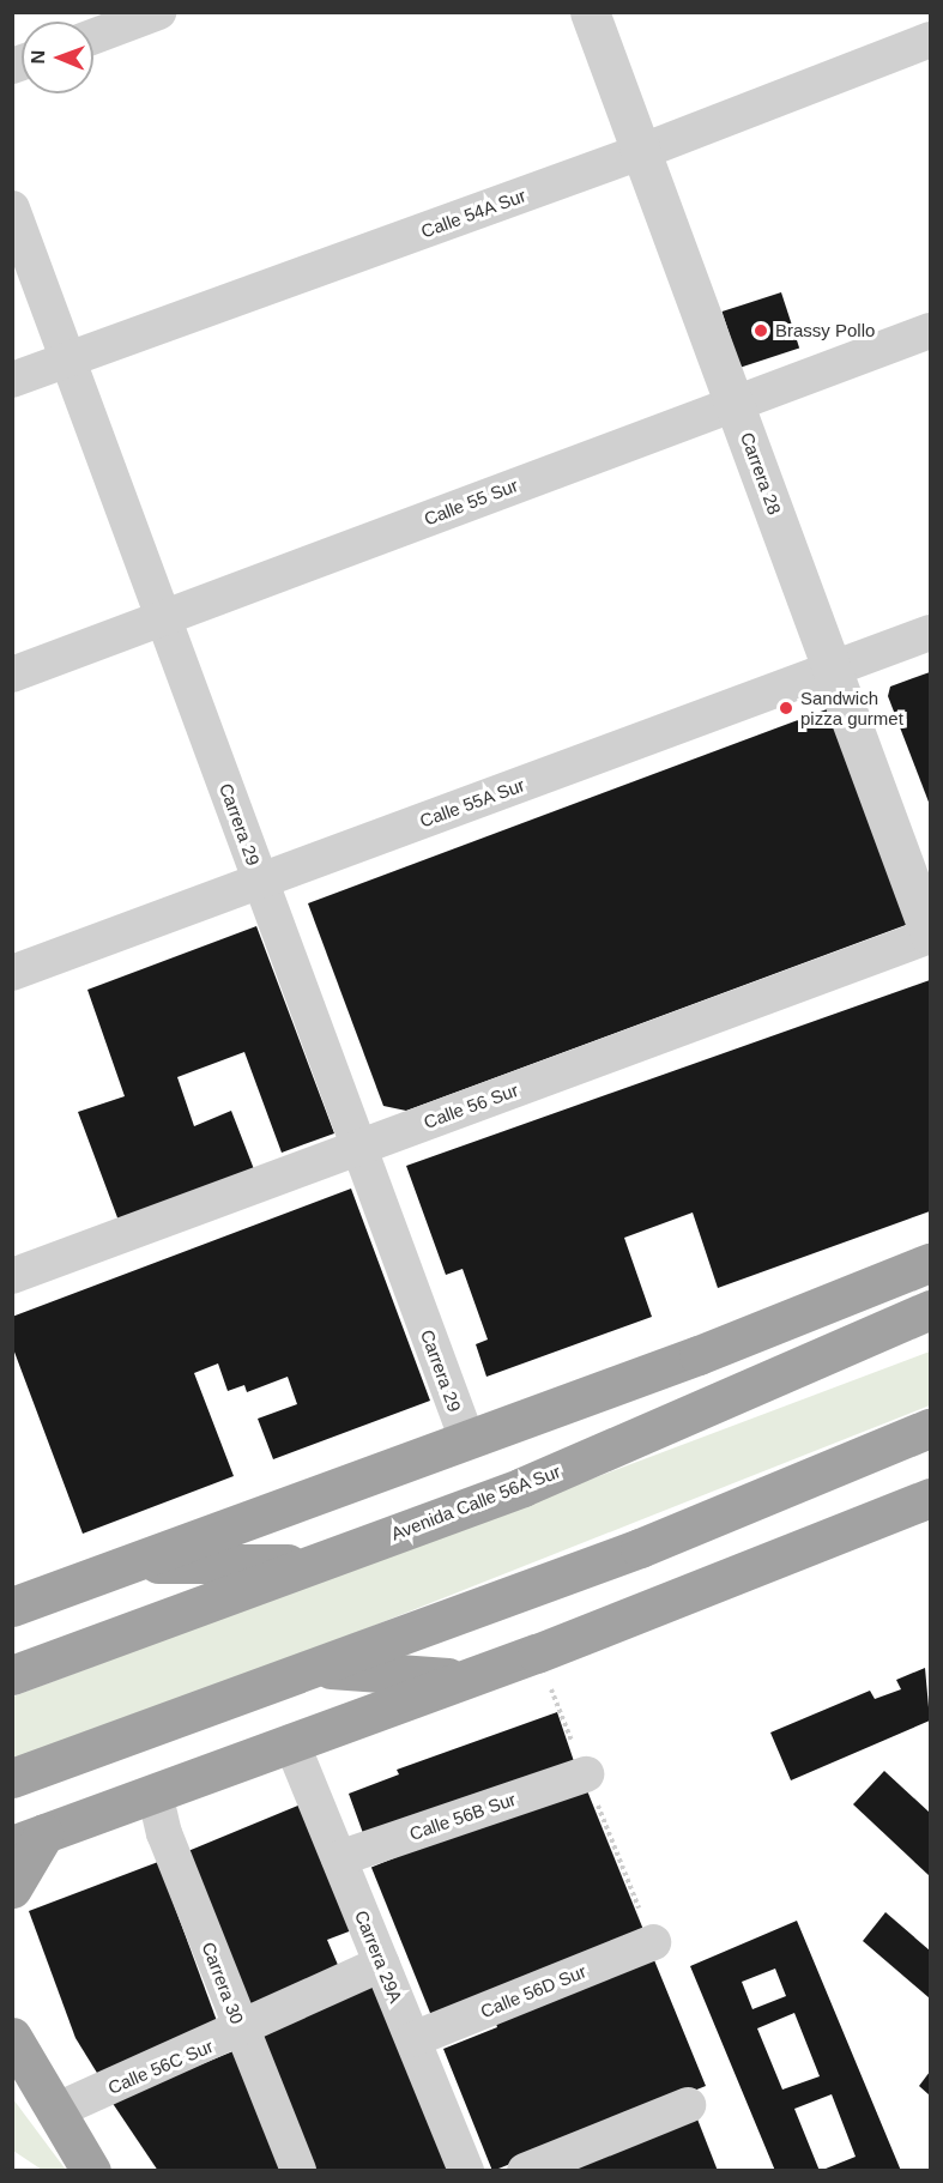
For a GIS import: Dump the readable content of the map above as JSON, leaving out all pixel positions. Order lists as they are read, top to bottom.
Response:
{
  "streets": {
    "highway": ["Avenida Calle 56A Sur"],
    "street": [
      "Calle 54A Sur",
      "Carrera 28",
      "Calle 55 Sur",
      "Calle 55A Sur",
      "Carrera 29",
      "Calle 56 Sur",
      "Calle 56B Sur",
      "Carrera 29A",
      "Carrera 30",
      "Calle 56D Sur",
      "Calle 56C Sur"
    ]
  },
  "crossings": [
    ["Calle 54A Sur", "Carrera 28"],
    ["Calle 54A Sur", "Carrera 29"],
    ["Carrera 28", "Calle 55 Sur"],
    ["Carrera 28", "Calle 55A Sur"],
    ["Carrera 28", "Calle 56 Sur"],
    ["Calle 55 Sur", "Carrera 29"],
    ["Calle 55A Sur", "Carrera 29"],
    ["Carrera 29", "Calle 56 Sur"],
    ["Calle 56B Sur", "Carrera 29A"],
    ["Carrera 29A", "Calle 56D Sur"],
    ["Carrera 29A", "Calle 56C Sur"],
    ["Carrera 30", "Calle 56C Sur"]
  ],
  "places": ["Brassy Pollo", "Sandwich pizza gurmet"],
  "north": "left"
}
